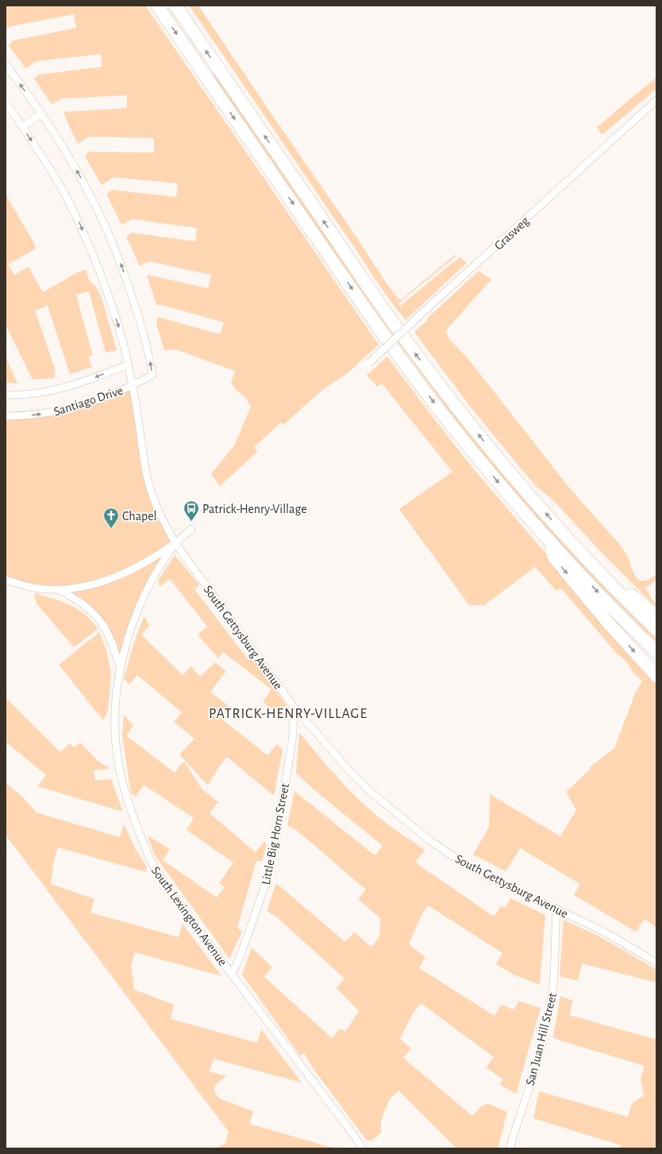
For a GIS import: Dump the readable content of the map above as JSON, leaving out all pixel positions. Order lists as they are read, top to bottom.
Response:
{
  "streets": {
    "street": [
      "Grasweg",
      "Santiago Drive",
      "South Gettysburg Avenue",
      "Little Big Horn Street",
      "South Lexington Avenue",
      "San Juan Hill Street"
    ]
  },
  "crossings": [
    ["Santiago Drive", "South Gettysburg Avenue"],
    ["South Gettysburg Avenue", "Little Big Horn Street"],
    ["South Gettysburg Avenue", "South Lexington Avenue"],
    ["South Gettysburg Avenue", "San Juan Hill Street"],
    ["Little Big Horn Street", "South Lexington Avenue"]
  ],
  "districts": ["PATRICK-HENRY-VILLAGE"],
  "places": {
    "bus stop": ["Patrick-Henry-Village"],
    "church": ["Chapel"]
  }
}
